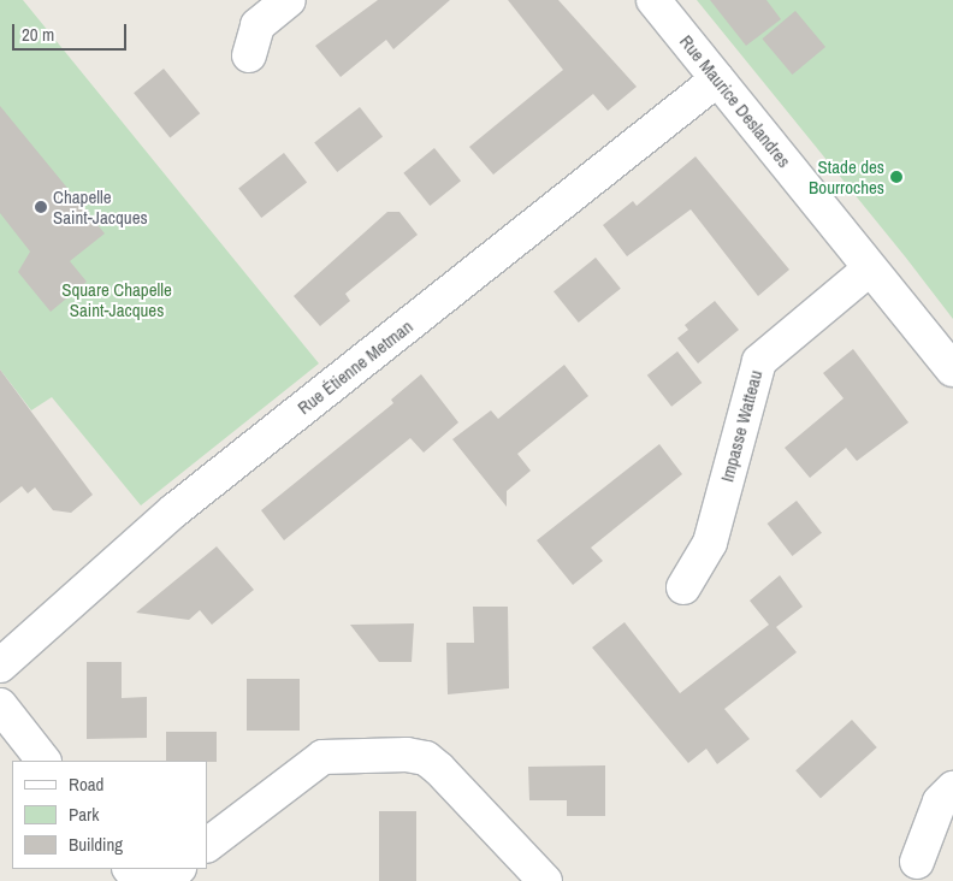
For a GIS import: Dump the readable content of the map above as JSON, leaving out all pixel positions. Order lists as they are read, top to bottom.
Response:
{
  "streets": {
    "street": ["Rue Maurice Deslandres", "Rue Étienne Metman", "Impasse Watteau"]
  },
  "crossings": [
    ["Rue Maurice Deslandres", "Rue Étienne Metman"],
    ["Rue Maurice Deslandres", "Impasse Watteau"]
  ],
  "parks": ["Square Chapelle Saint-Jacques"],
  "places": ["Stade des Bourroches", "Chapelle Saint-Jacques"],
  "legend": ["Road", "Park", "Building"],
  "scale_bar": "20 m"
}
